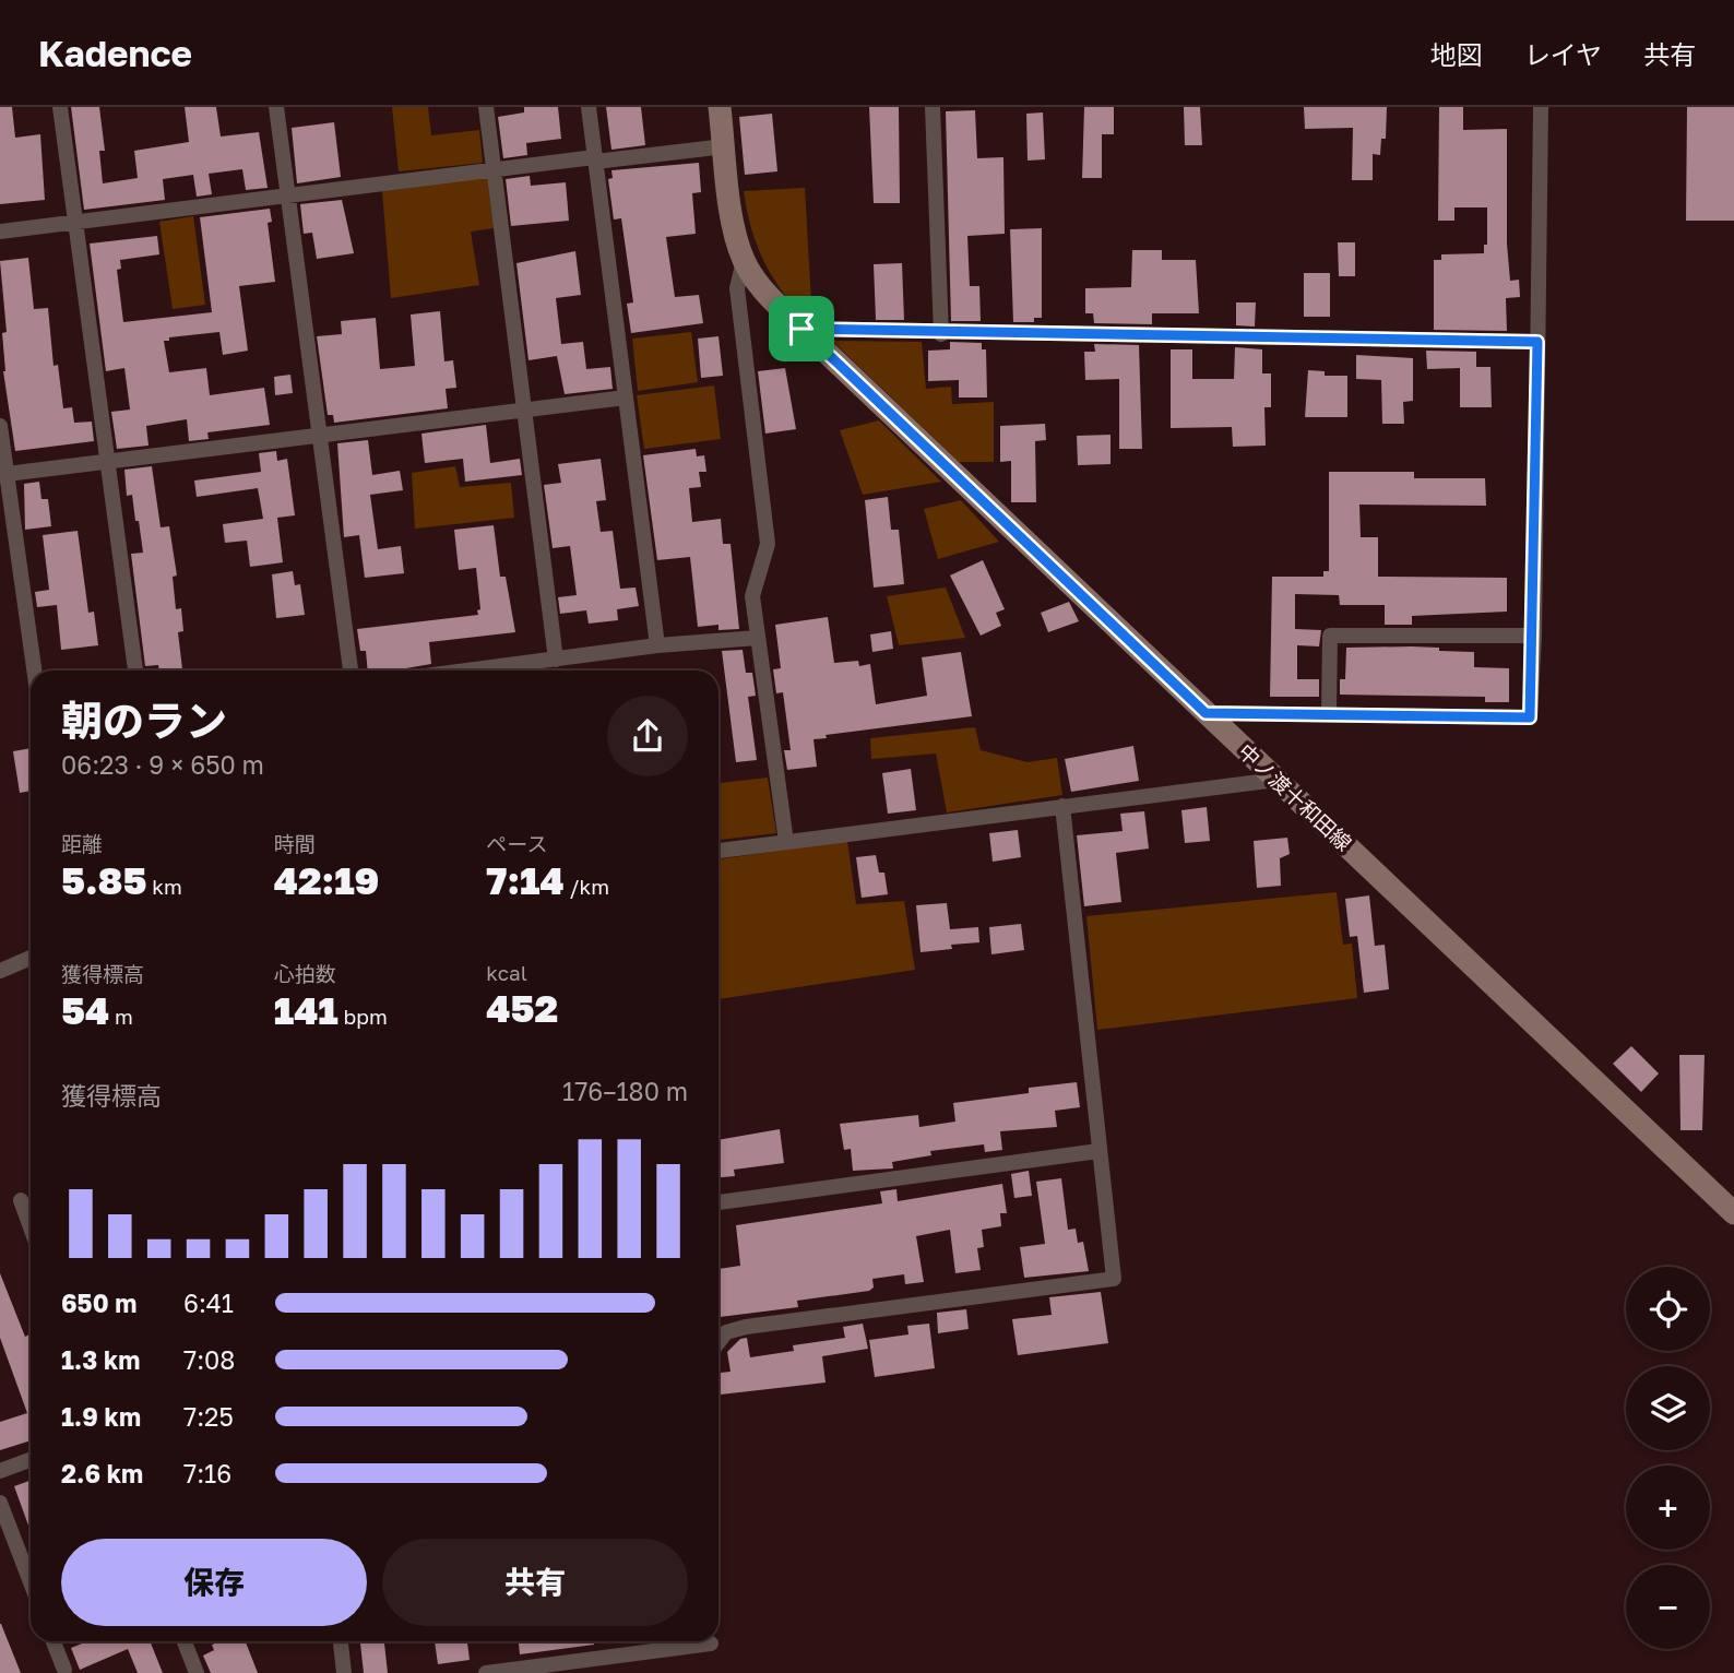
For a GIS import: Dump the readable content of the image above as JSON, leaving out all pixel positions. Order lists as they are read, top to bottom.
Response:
{
  "streets": {
    "main road": ["中ノ渡十和田線"]
  },
  "page": {
    "header": "Kadence",
    "nav": ["地図", "レイヤ", "共有"],
    "heading": ["朝のラン", "06:23 · 9 × 650 m"],
    "stats": [
      ["距離", "5.85 km"],
      ["時間", "42:19"],
      ["ペース", "7:14 /km"],
      ["獲得標高", "54 m"],
      ["心拍数", "141 bpm"],
      ["kcal", "452"]
    ],
    "chart": ["獲得標高", "176–180 m"],
    "map_buttons": ["+", "−"],
    "list": [
      {
        "name": "650 m",
        "note": "6:41"
      },
      {
        "name": "1.3 km",
        "note": "7:08"
      },
      {
        "name": "1.9 km",
        "note": "7:25"
      },
      {
        "name": "2.6 km",
        "note": "7:16"
      }
    ],
    "buttons": ["保存", "共有"]
  }
}
